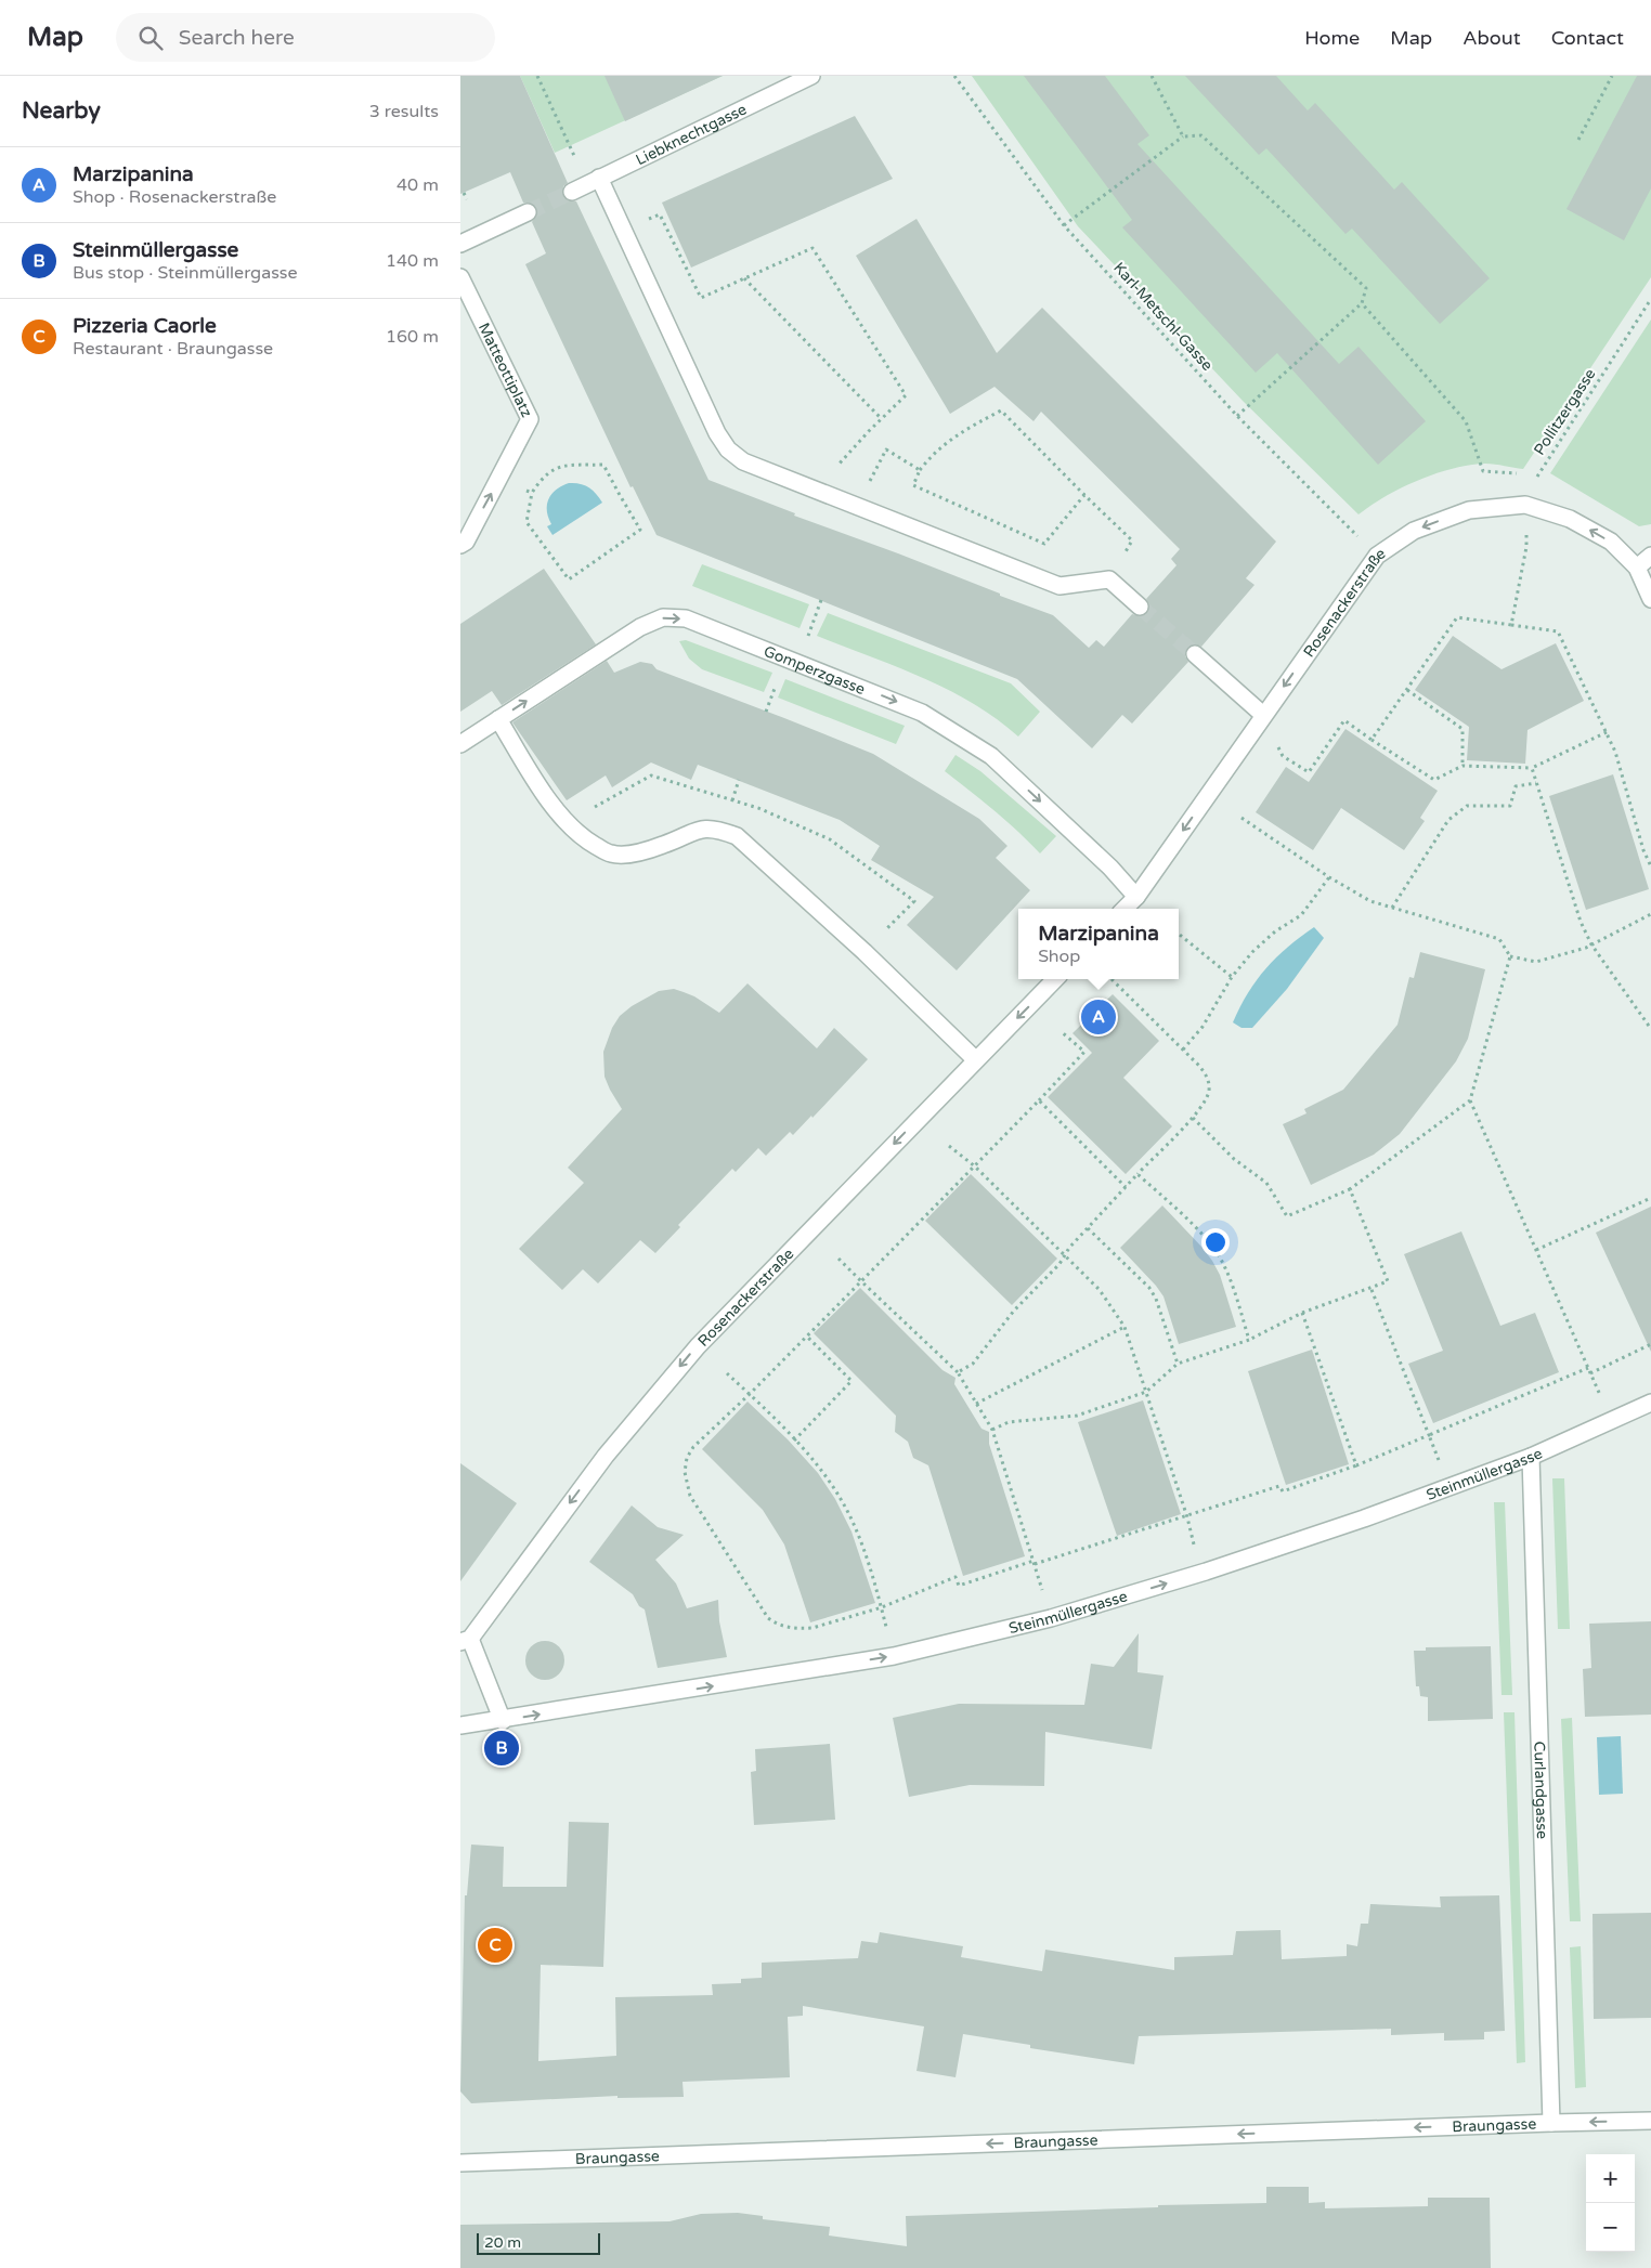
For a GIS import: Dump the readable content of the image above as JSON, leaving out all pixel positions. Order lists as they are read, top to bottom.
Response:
{
  "streets": {
    "street": [
      "Liebknechtgasse",
      "Matteottiplatz",
      "Rosenackerstraße",
      "Gomperzgasse",
      "Steinmüllergasse",
      "Curlandgasse",
      "Braungasse"
    ],
    "path": ["Karl-Metschl-Gasse", "Pollitzergasse"]
  },
  "crossings": [
    ["Karl-Metschl-Gasse", "Rosenackerstraße"],
    ["Pollitzergasse", "Rosenackerstraße"],
    ["Rosenackerstraße", "Gomperzgasse"],
    ["Steinmüllergasse", "Curlandgasse"],
    ["Curlandgasse", "Braungasse"]
  ],
  "one_way": [
    "Rosenackerstraße",
    "Gomperzgasse",
    "Steinmüllergasse",
    "Braungasse"
  ],
  "scale_bar": "20 m",
  "page": {
    "header": "Map",
    "search": "Search here",
    "nav": [
      "Home",
      "Map",
      "About",
      "Contact"
    ],
    "heading": ["Nearby", "3 results"],
    "list": [
      {
        "mark": "A",
        "name": "Marzipanina",
        "note": "Shop · Rosenackerstraße",
        "value": "40 m"
      },
      {
        "mark": "B",
        "name": "Steinmüllergasse",
        "note": "Bus stop · Steinmüllergasse",
        "value": "140 m"
      },
      {
        "mark": "C",
        "name": "Pizzeria Caorle",
        "note": "Restaurant · Braungasse",
        "value": "160 m"
      }
    ],
    "popup": ["Marzipanina", "Shop"],
    "pins": ["A", "B", "C"],
    "map_buttons": ["+", "−"],
    "scale": "20 m"
  }
}
